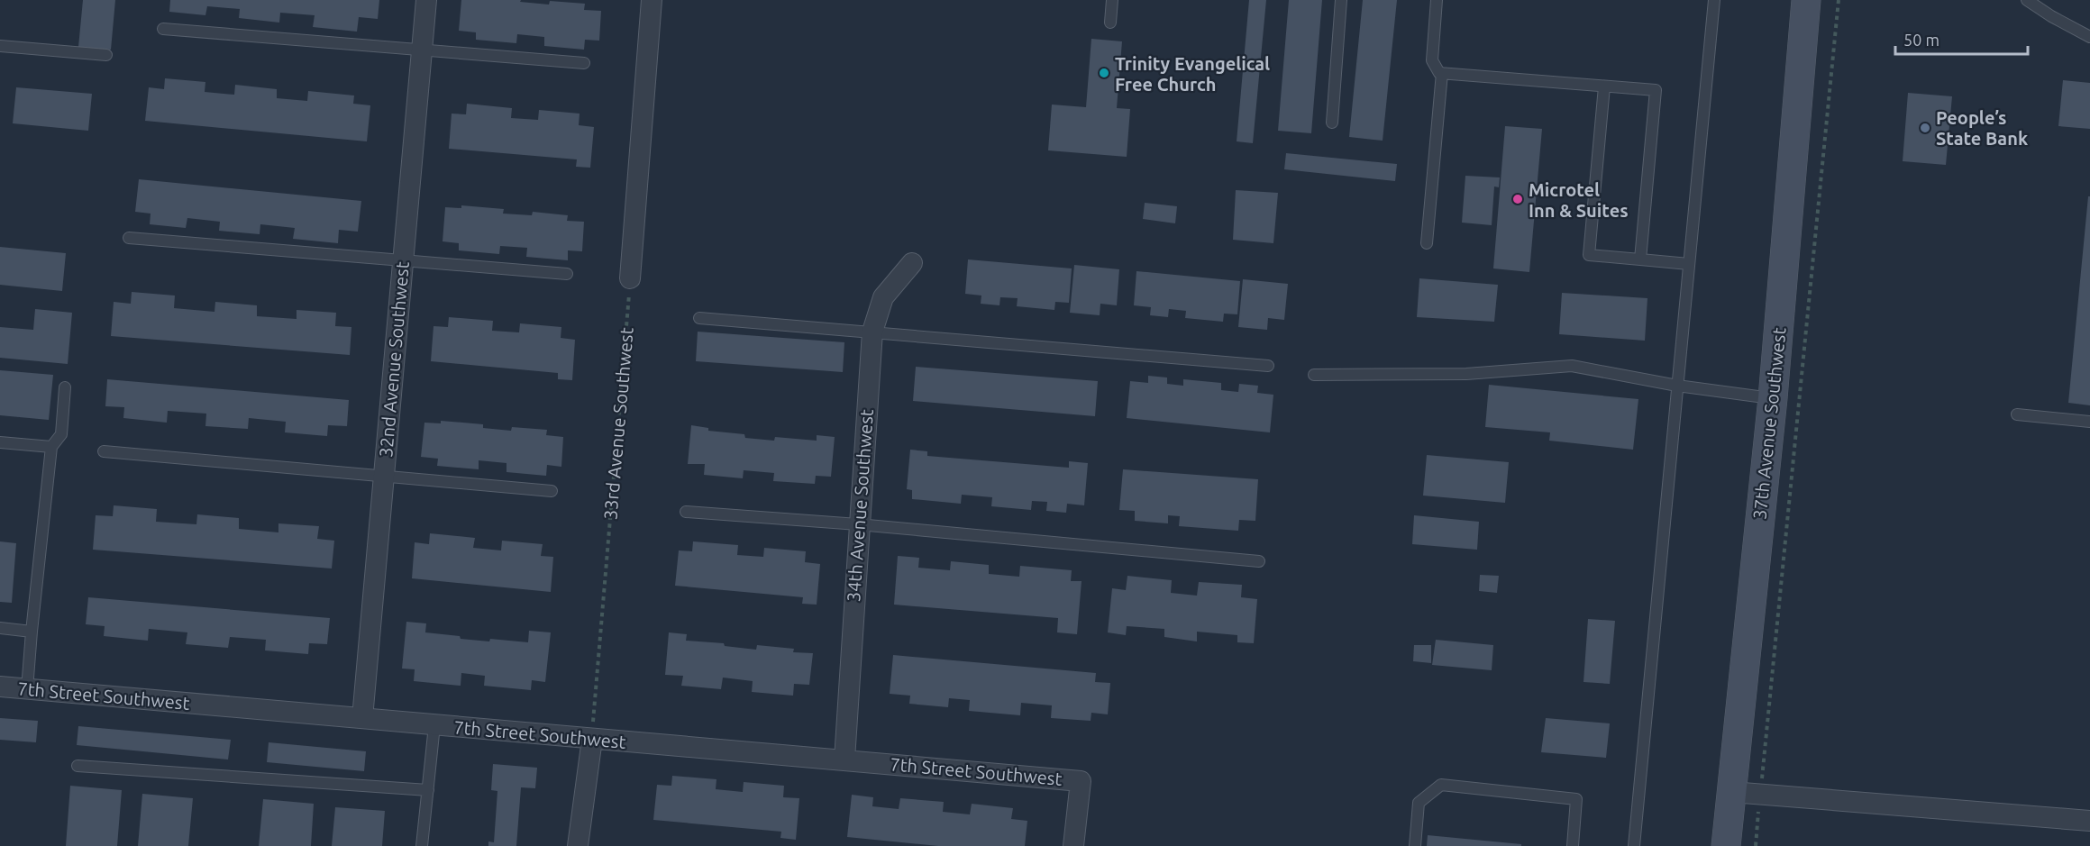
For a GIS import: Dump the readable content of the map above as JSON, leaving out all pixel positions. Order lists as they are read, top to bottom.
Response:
{
  "streets": {
    "main road": ["37th Avenue Southwest"],
    "street": ["32nd Avenue Southwest", "34th Avenue Southwest", "7th Street Southwest"],
    "path": ["33rd Avenue Southwest"]
  },
  "crossings": [
    ["32nd Avenue Southwest", "7th Street Southwest"],
    ["33rd Avenue Southwest", "7th Street Southwest"],
    ["34th Avenue Southwest", "7th Street Southwest"]
  ],
  "places": ["Trinity Evangelical Free Church", "People’s State Bank", "Microtel Inn & Suites"],
  "scale_bar": "50 m"
}
